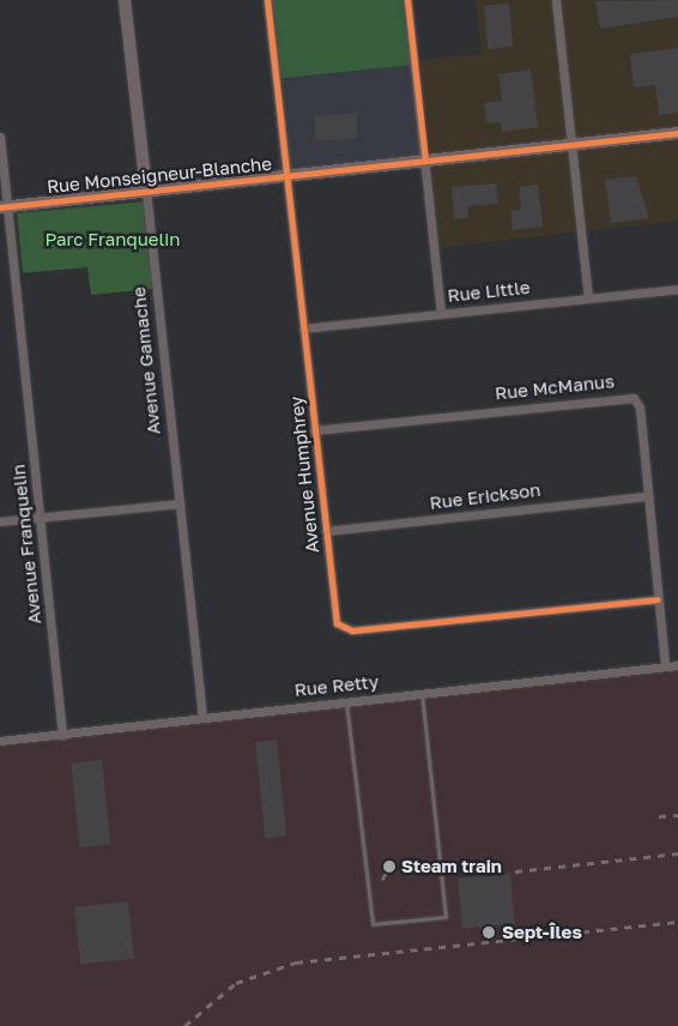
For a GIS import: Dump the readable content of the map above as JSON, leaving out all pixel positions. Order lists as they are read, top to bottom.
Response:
{
  "streets": {
    "street": [
      "Rue Monseigneur-Blanche",
      "Rue Little",
      "Avenue Gamache",
      "Rue McManus",
      "Avenue Humphrey",
      "Rue Erickson",
      "Avenue Franquelin",
      "Rue Retty"
    ]
  },
  "crossings": [
    ["Rue Monseigneur-Blanche", "Avenue Gamache"],
    ["Rue Monseigneur-Blanche", "Avenue Humphrey"],
    ["Rue Monseigneur-Blanche", "Avenue Franquelin"],
    ["Rue Little", "Avenue Humphrey"],
    ["Avenue Gamache", "Rue Retty"],
    ["Rue McManus", "Avenue Humphrey"],
    ["Rue McManus", "Rue Erickson"],
    ["Rue McManus", "Rue Retty"],
    ["Avenue Humphrey", "Rue Erickson"],
    ["Avenue Franquelin", "Rue Retty"]
  ],
  "parks": ["Parc Franquelin"],
  "places": ["Steam train", "Sept-Îles"]
}
